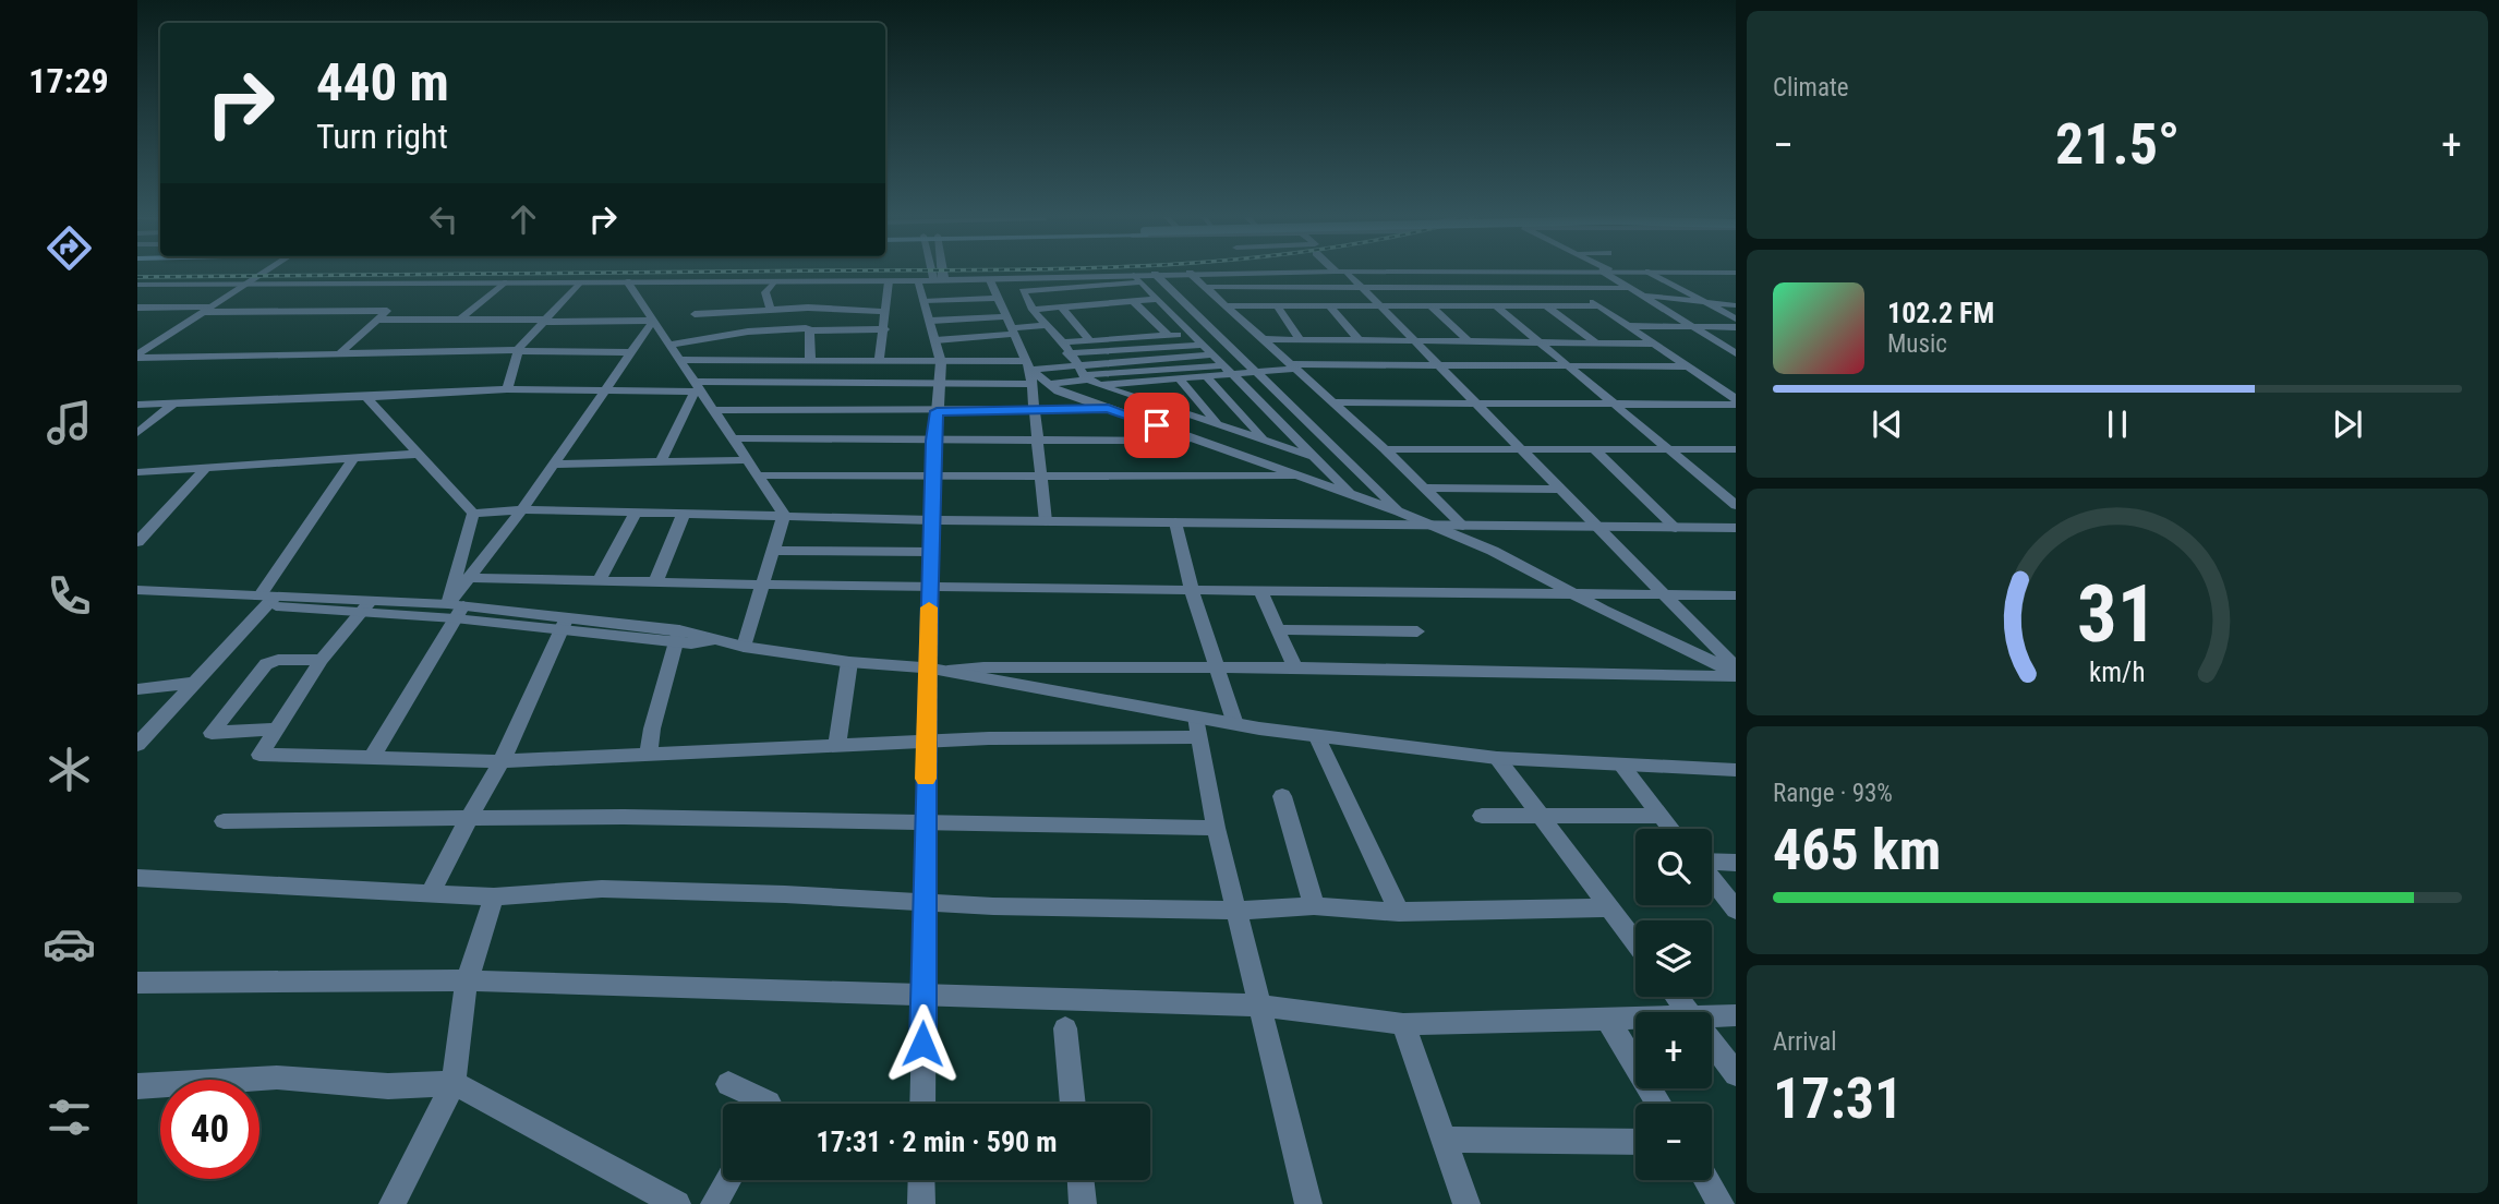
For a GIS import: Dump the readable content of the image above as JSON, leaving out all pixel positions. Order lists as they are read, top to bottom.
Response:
{
  "page": {
    "tabs": "17:29",
    "tile": [
      "Climate",
      ["Range · 93%", "465 km"],
      ["Arrival", "17:31"]
    ],
    "turn": ["440 m", "Turn right"],
    "heat": ["−", "21.5°", "+"],
    "song": ["102.2 FM", "Music"],
    "map_buttons": ["+", "−"],
    "limit": "40",
    "trip": "17:31 · 2 min · 590 m",
    "gauge": ["31", "km/h"]
  }
}
